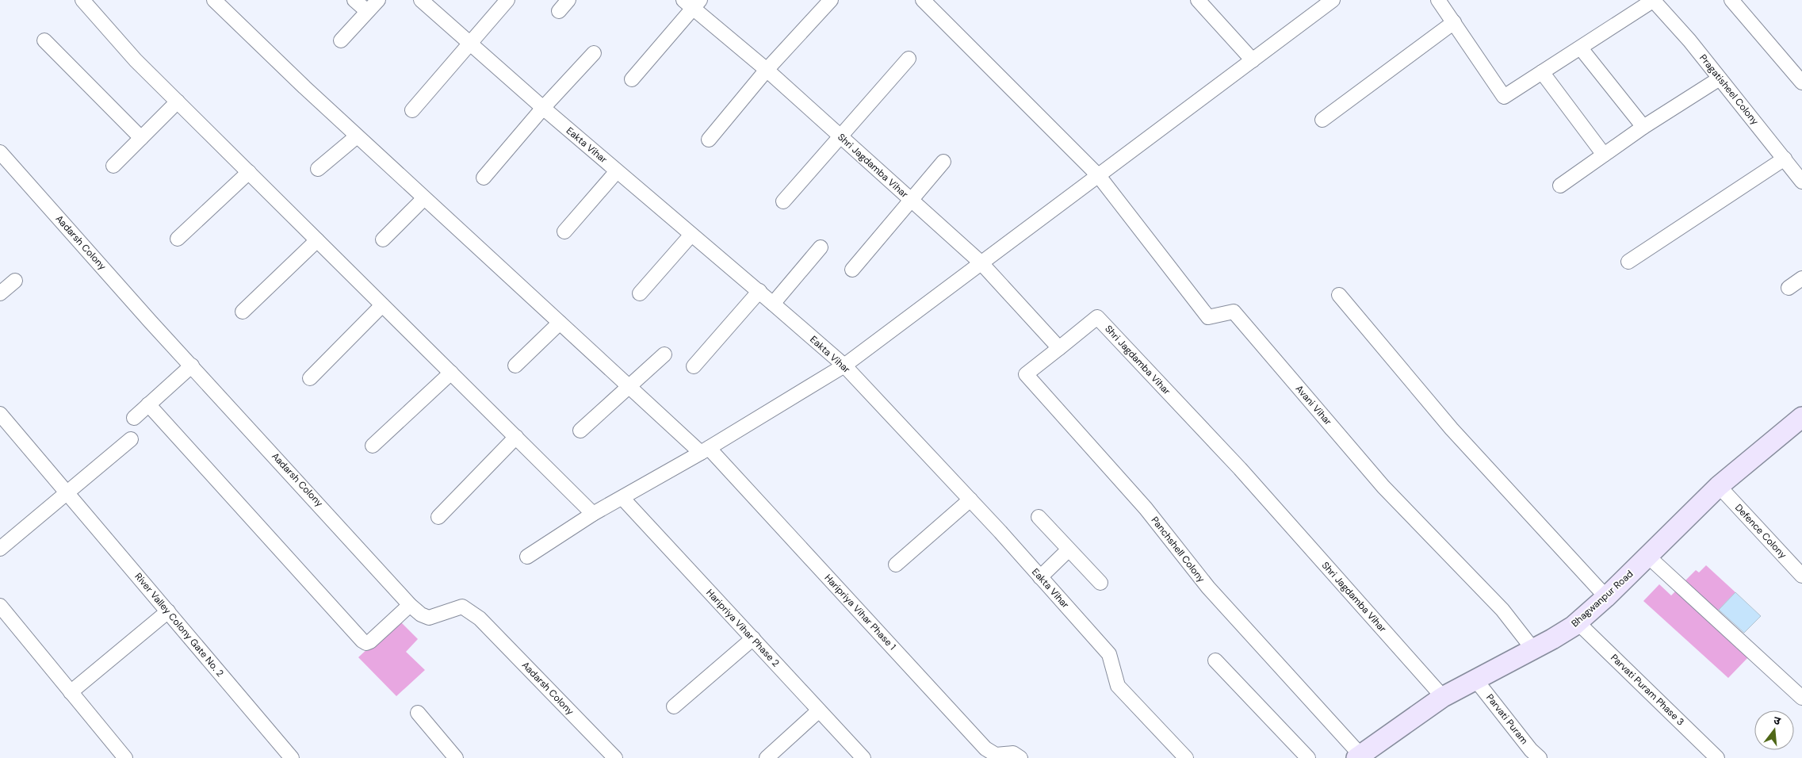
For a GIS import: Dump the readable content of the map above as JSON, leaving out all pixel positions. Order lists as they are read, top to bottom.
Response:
{
  "streets": {
    "street": [
      "Pragatisheel Colony",
      "Eakta Vihar",
      "Shri Jagdamba Vihar",
      "Aadarsh Colony",
      "Avani Vihar",
      "Defence Colony",
      "Panchshell Colony",
      "Bhagwanpur Road",
      "Haripriya Vihar Phase 1",
      "River Valley Colony Gate No. 2",
      "Haripriya Vihar Phase 2",
      "Parvati Puram Phase 3",
      "Parvati Puram"
    ]
  },
  "crossings": [
    ["Shri Jagdamba Vihar", "Panchshell Colony"],
    ["Shri Jagdamba Vihar", "Bhagwanpur Road"],
    ["Avani Vihar", "Bhagwanpur Road"],
    ["Defence Colony", "Bhagwanpur Road"],
    ["Panchshell Colony", "Bhagwanpur Road"],
    ["Bhagwanpur Road", "Parvati Puram Phase 3"],
    ["Bhagwanpur Road", "Parvati Puram"]
  ],
  "north": "top"
}
